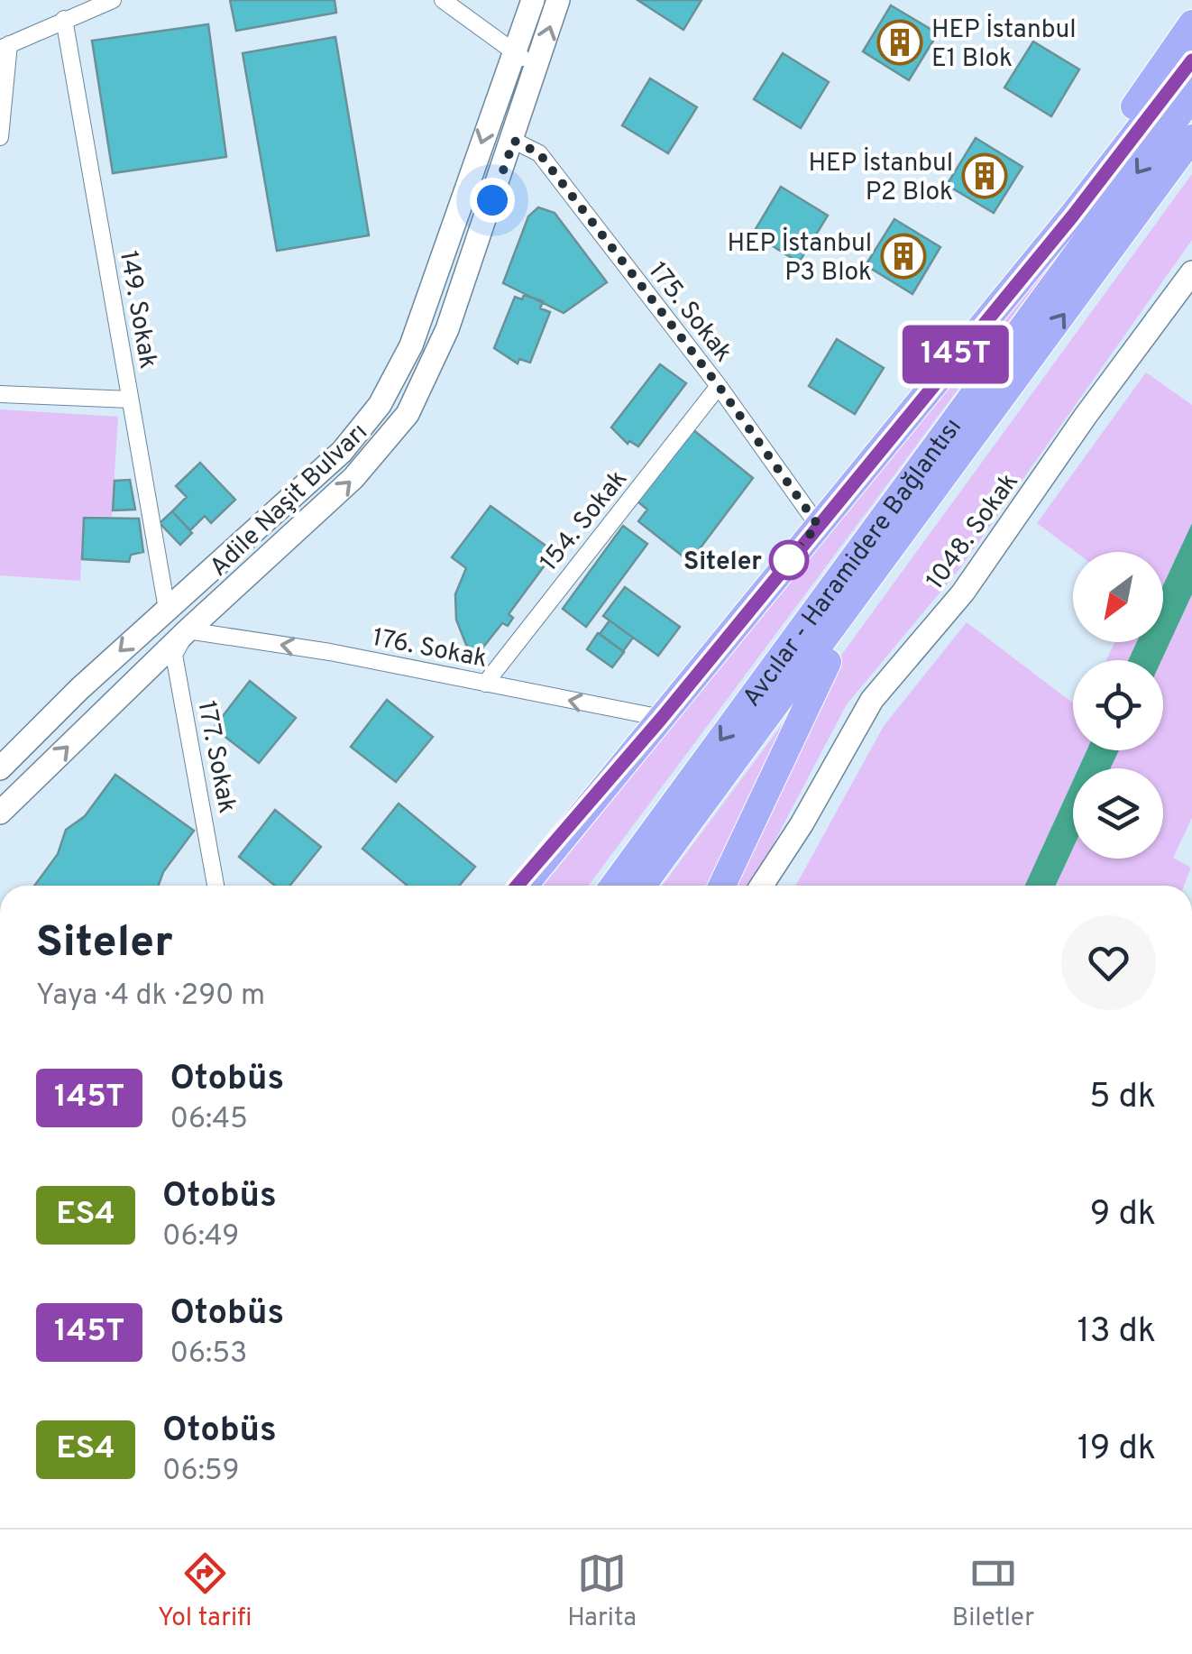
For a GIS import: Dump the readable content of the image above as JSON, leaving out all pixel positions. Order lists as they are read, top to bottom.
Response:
{
  "streets": {
    "highway": ["Avcılar - Haramidere Bağlantısı"],
    "main road": ["Adile Naşit Bulvarı", "1048. Sokak"],
    "street": [
      "149. Sokak",
      "175. Sokak",
      "154. Sokak",
      "176. Sokak",
      "177. Sokak"
    ]
  },
  "crossings": [
    ["149. Sokak", "Adile Naşit Bulvarı"],
    ["175. Sokak", "Adile Naşit Bulvarı"],
    ["175. Sokak", "154. Sokak"],
    ["Adile Naşit Bulvarı", "176. Sokak"],
    ["Adile Naşit Bulvarı", "177. Sokak"],
    ["154. Sokak", "176. Sokak"],
    ["176. Sokak", "177. Sokak"]
  ],
  "one_way": ["176. Sokak"],
  "places": {
    "building": ["HEP İstanbul E1 Blok", "HEP İstanbul P2 Blok", "HEP İstanbul P3 Blok"],
    "other": ["Siteler"]
  },
  "lines": ["bus line 145T"],
  "north": "bottom left",
  "page": {
    "on_map": "145T",
    "heading": ["Siteler", "Yaya · 4 dk · 290 m"],
    "list": [
      {
        "mark": "145T",
        "name": "Otobüs",
        "note": "06:45",
        "value": "5 dk"
      },
      {
        "mark": "ES4",
        "name": "Otobüs",
        "note": "06:49",
        "value": "9 dk"
      },
      {
        "mark": "145T",
        "name": "Otobüs",
        "note": "06:53",
        "value": "13 dk"
      },
      {
        "mark": "ES4",
        "name": "Otobüs",
        "note": "06:59",
        "value": "19 dk"
      }
    ],
    "tabs": ["Yol tarifi", "Harita", "Biletler"]
  }
}
